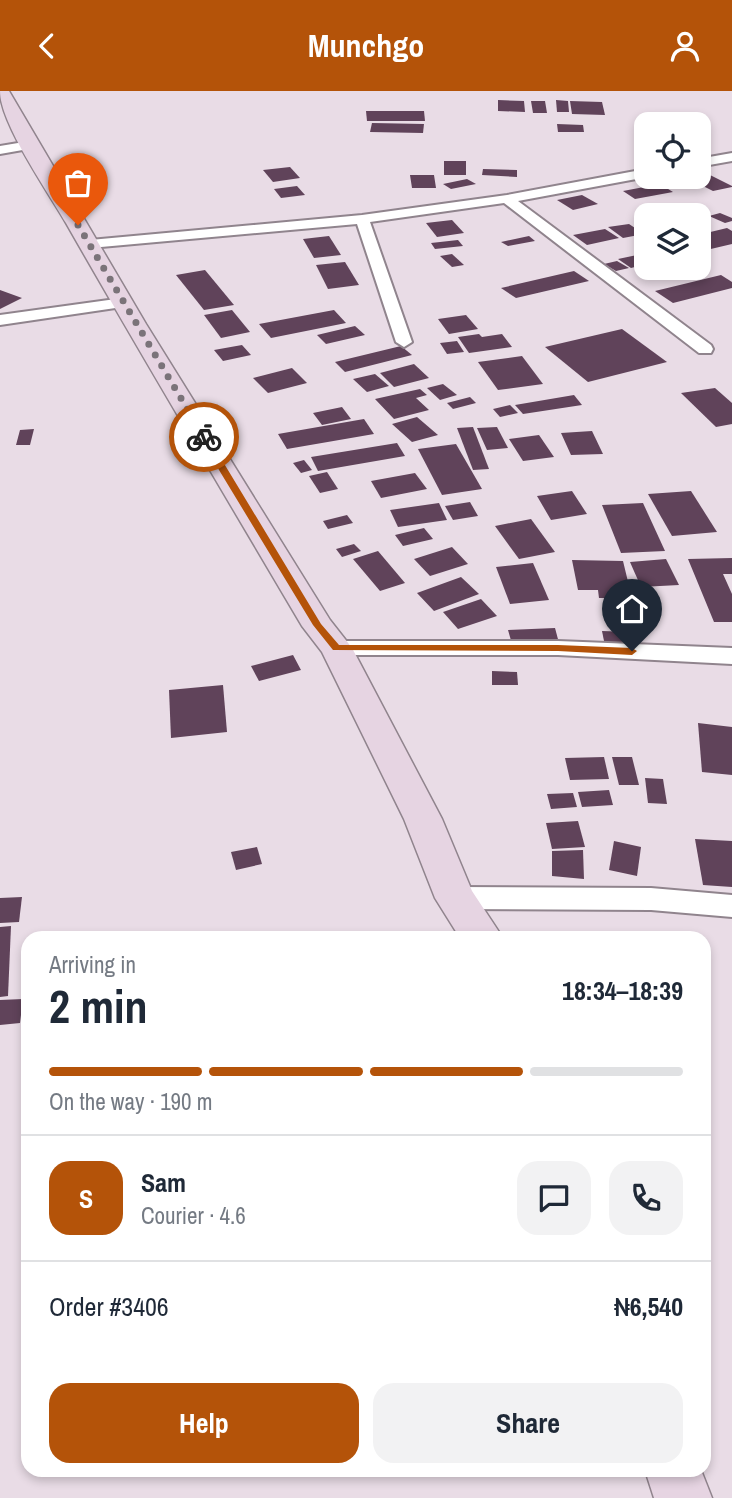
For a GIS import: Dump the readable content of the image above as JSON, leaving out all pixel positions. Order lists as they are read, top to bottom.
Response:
{
  "page": {
    "header": "Munchgo",
    "heading": ["2 min", "Arriving in", "18:34–18:39"],
    "panel": [
      "Sam",
      "Courier · 4.6",
      "Order #3406",
      "₦6,540"
    ],
    "bar": "On the way · 190 m",
    "round": "S",
    "buttons": ["Help", "Share"]
  }
}
